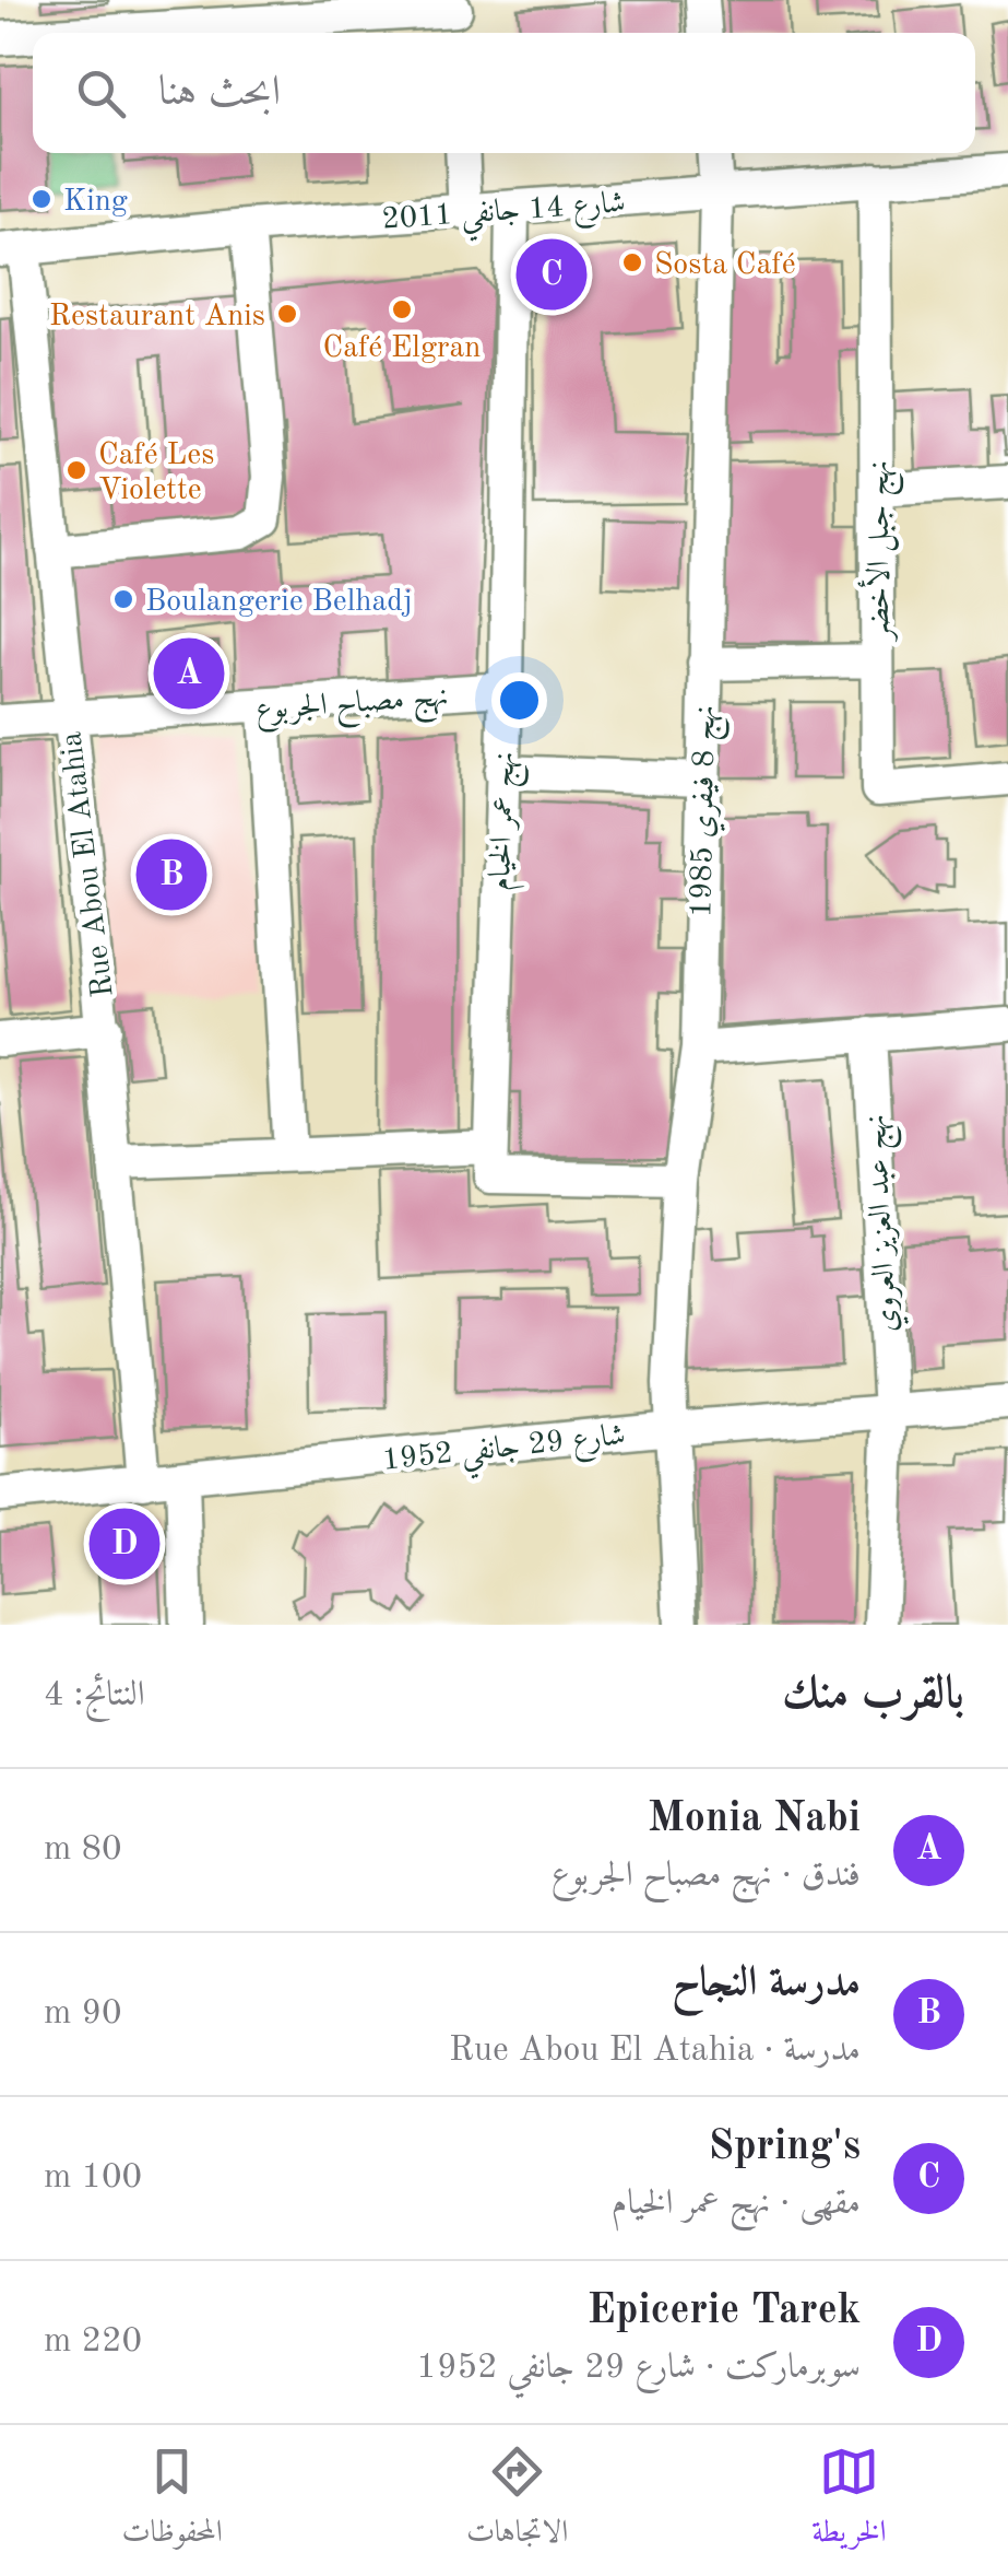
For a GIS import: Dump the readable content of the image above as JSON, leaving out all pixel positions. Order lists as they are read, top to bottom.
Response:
{
  "streets": {
    "street": [
      "شارع 14 جانفي 2011",
      "نهج جبل الأخضر",
      "نهج مصباح الجربوع",
      "نهج 8 فيفري 1985",
      "نهج عمر الخيام",
      "Rue Abou El Atahia",
      "نهج عبد العزيز العروي",
      "شارع 29 جانفي 1952"
    ]
  },
  "crossings": [
    ["شارع 14 جانفي 2011", "نهج جبل الأخضر"],
    ["شارع 14 جانفي 2011", "نهج 8 فيفري 1985"],
    ["شارع 14 جانفي 2011", "نهج عمر الخيام"],
    ["شارع 14 جانفي 2011", "Rue Abou El Atahia"],
    ["نهج مصباح الجربوع", "نهج عمر الخيام"],
    ["نهج مصباح الجربوع", "Rue Abou El Atahia"],
    ["نهج 8 فيفري 1985", "شارع 29 جانفي 1952"],
    ["Rue Abou El Atahia", "شارع 29 جانفي 1952"],
    ["نهج عبد العزيز العروي", "شارع 29 جانفي 1952"]
  ],
  "places": [
    "King",
    "Sosta Café",
    "Café Elgran",
    "Restaurant Anis",
    "Café Les Violette",
    "Boulangerie Belhadj"
  ],
  "page": {
    "search": "ابحث هنا",
    "pins": [
      "C",
      "A",
      "B",
      "D"
    ],
    "heading": ["بالقرب منك", "النتائج: 4"],
    "list": [
      {
        "mark": "A",
        "name": "Monia Nabi",
        "note": "فندق · نهج مصباح الجربوع",
        "value": "80 m"
      },
      {
        "mark": "B",
        "name": "مدرسة النجاح",
        "note": "مدرسة · Rue Abou El Atahia",
        "value": "90 m"
      },
      {
        "mark": "C",
        "name": "Spring's",
        "note": "مقهى · نهج عمر الخيام",
        "value": "100 m"
      },
      {
        "mark": "D",
        "name": "Epicerie Tarek",
        "note": "سوبرماركت · شارع 29 جانفي 1952",
        "value": "220 m"
      }
    ],
    "nav": ["الخريطة", "الاتجاهات", "المحفوظات"]
  }
}
